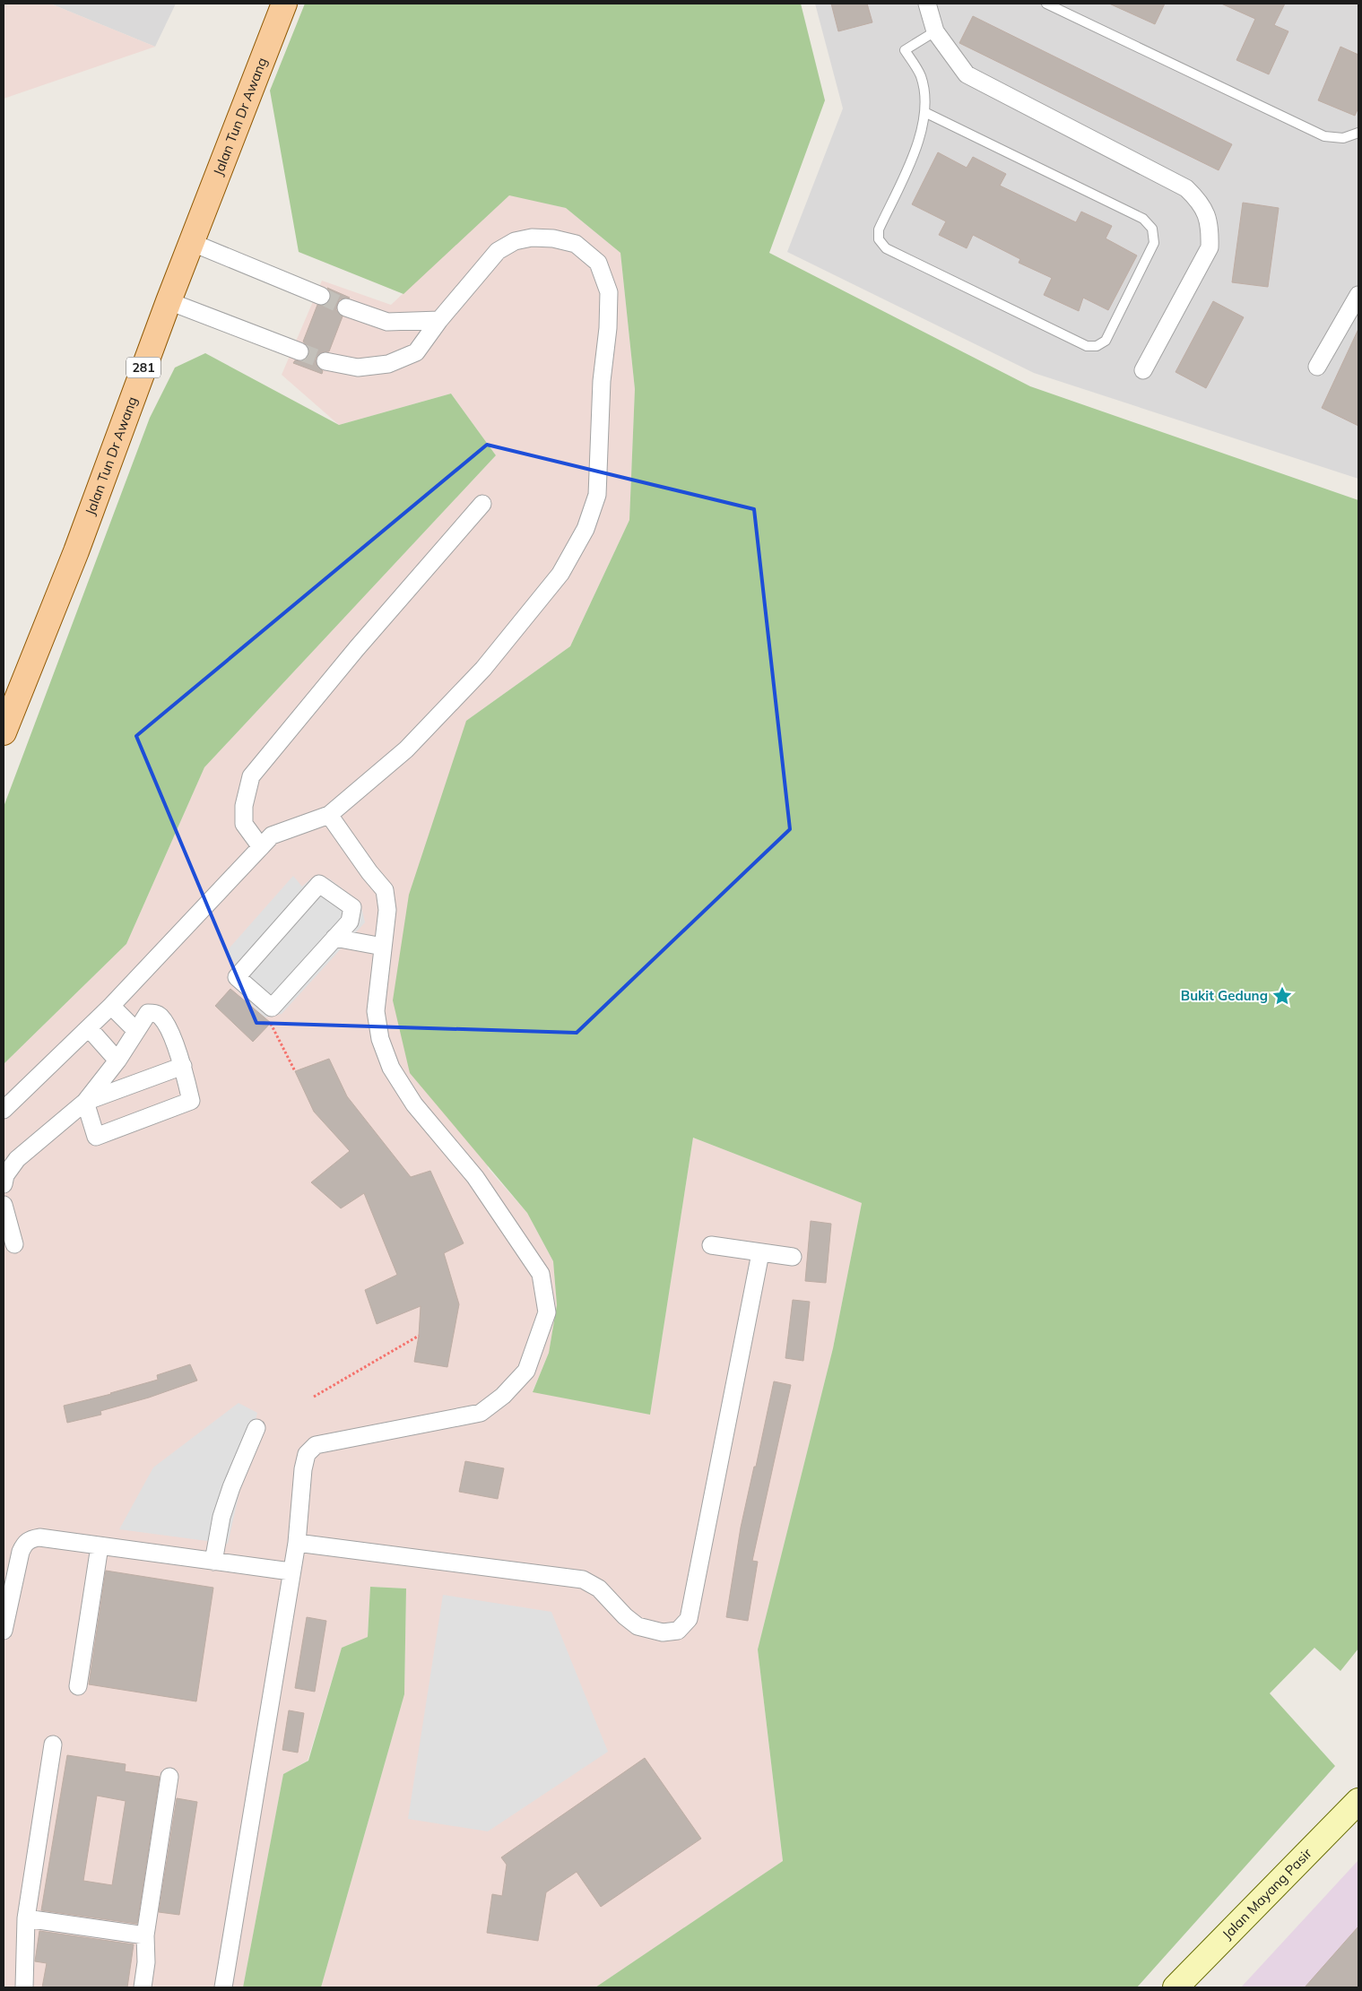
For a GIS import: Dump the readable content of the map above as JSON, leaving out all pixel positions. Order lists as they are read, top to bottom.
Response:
{
  "streets": {
    "main road": ["Jalan Tun Dr Awang", "281"],
    "street": ["Jalan Mayang Pasir"]
  },
  "places": {
    "place": ["Bukit Gedung"]
  }
}
